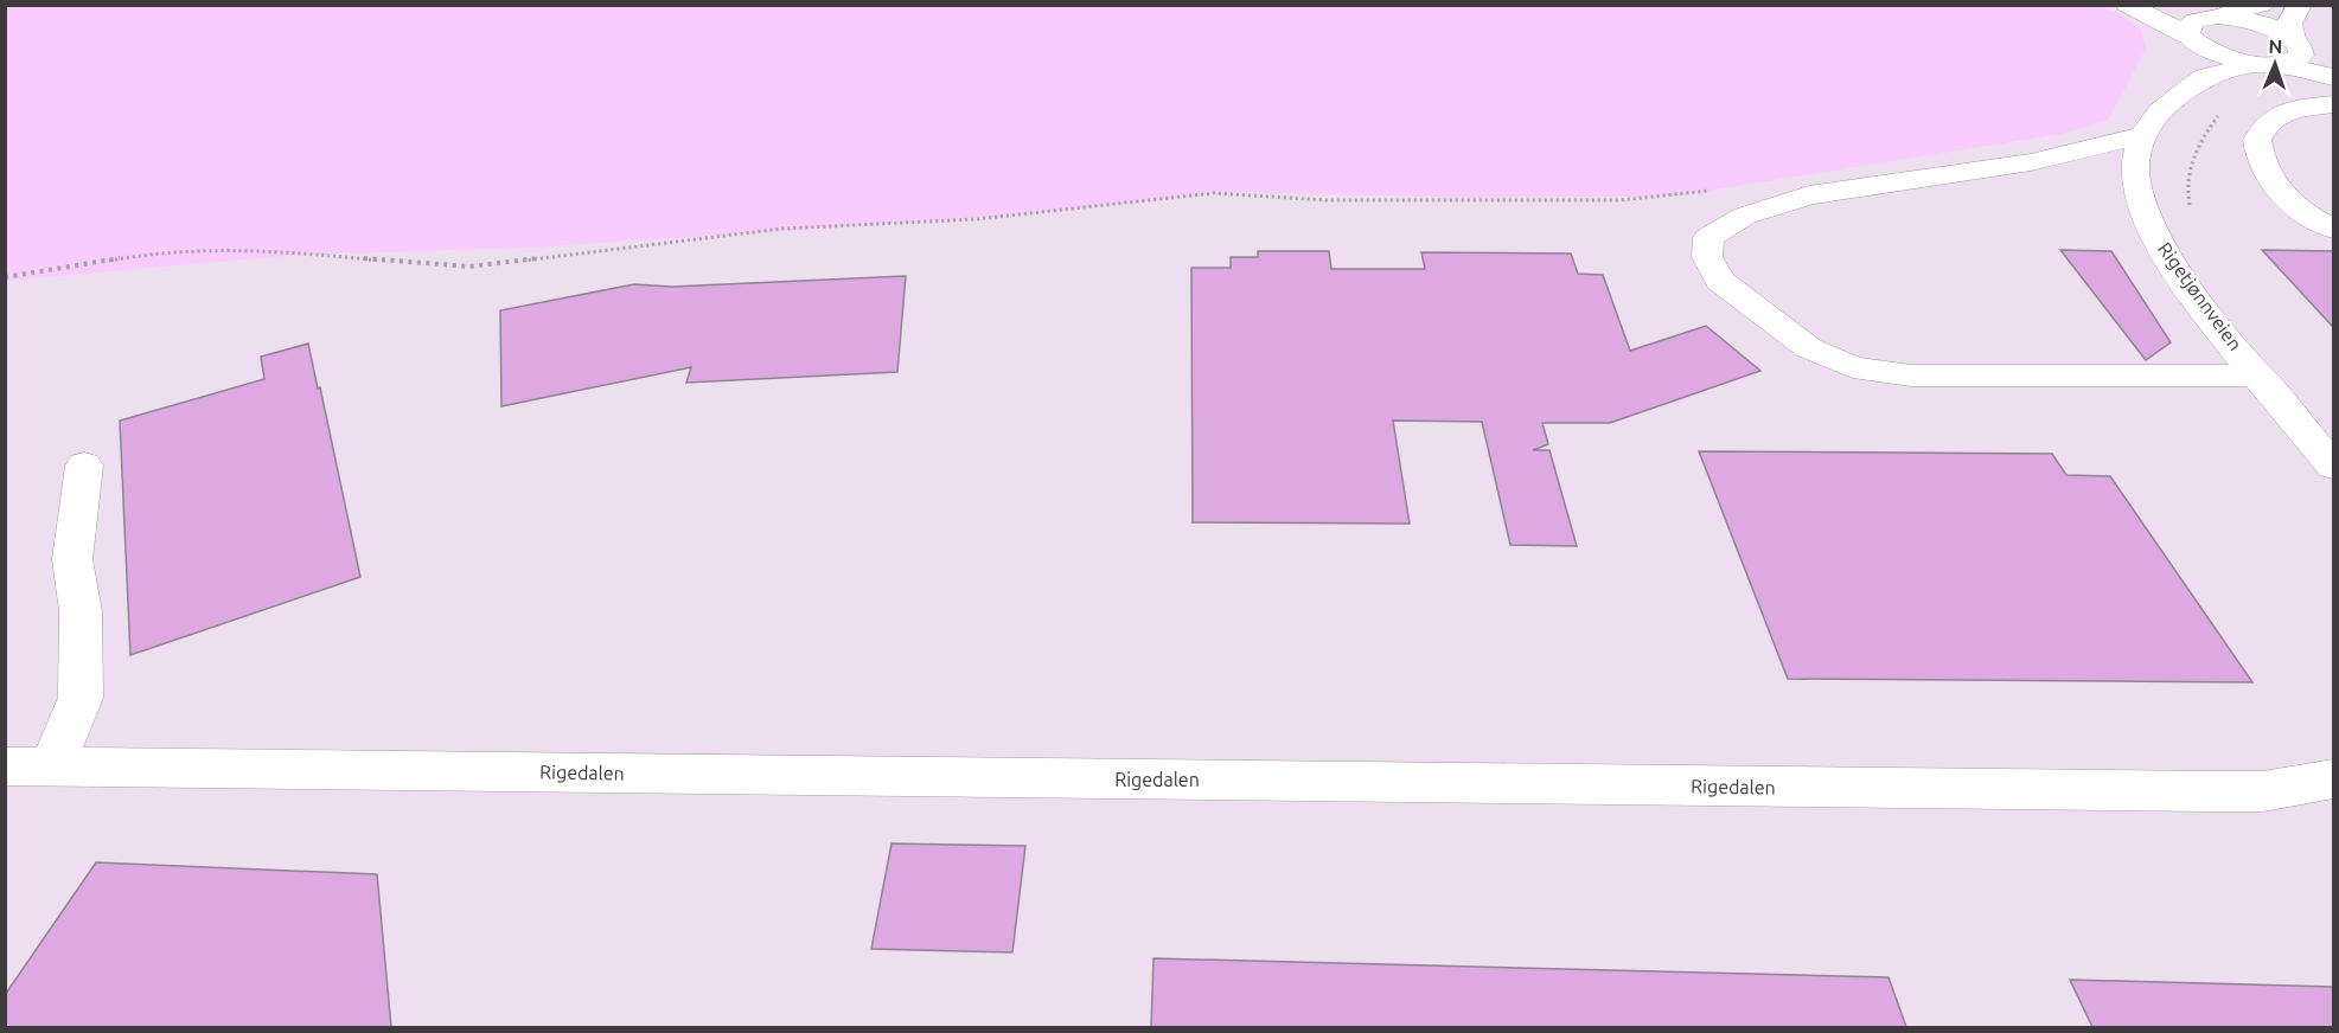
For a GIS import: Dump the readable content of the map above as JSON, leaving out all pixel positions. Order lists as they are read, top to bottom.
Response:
{
  "streets": {
    "main road": ["Rigetjønnveien", "Rigedalen"]
  },
  "north": "top"
}
